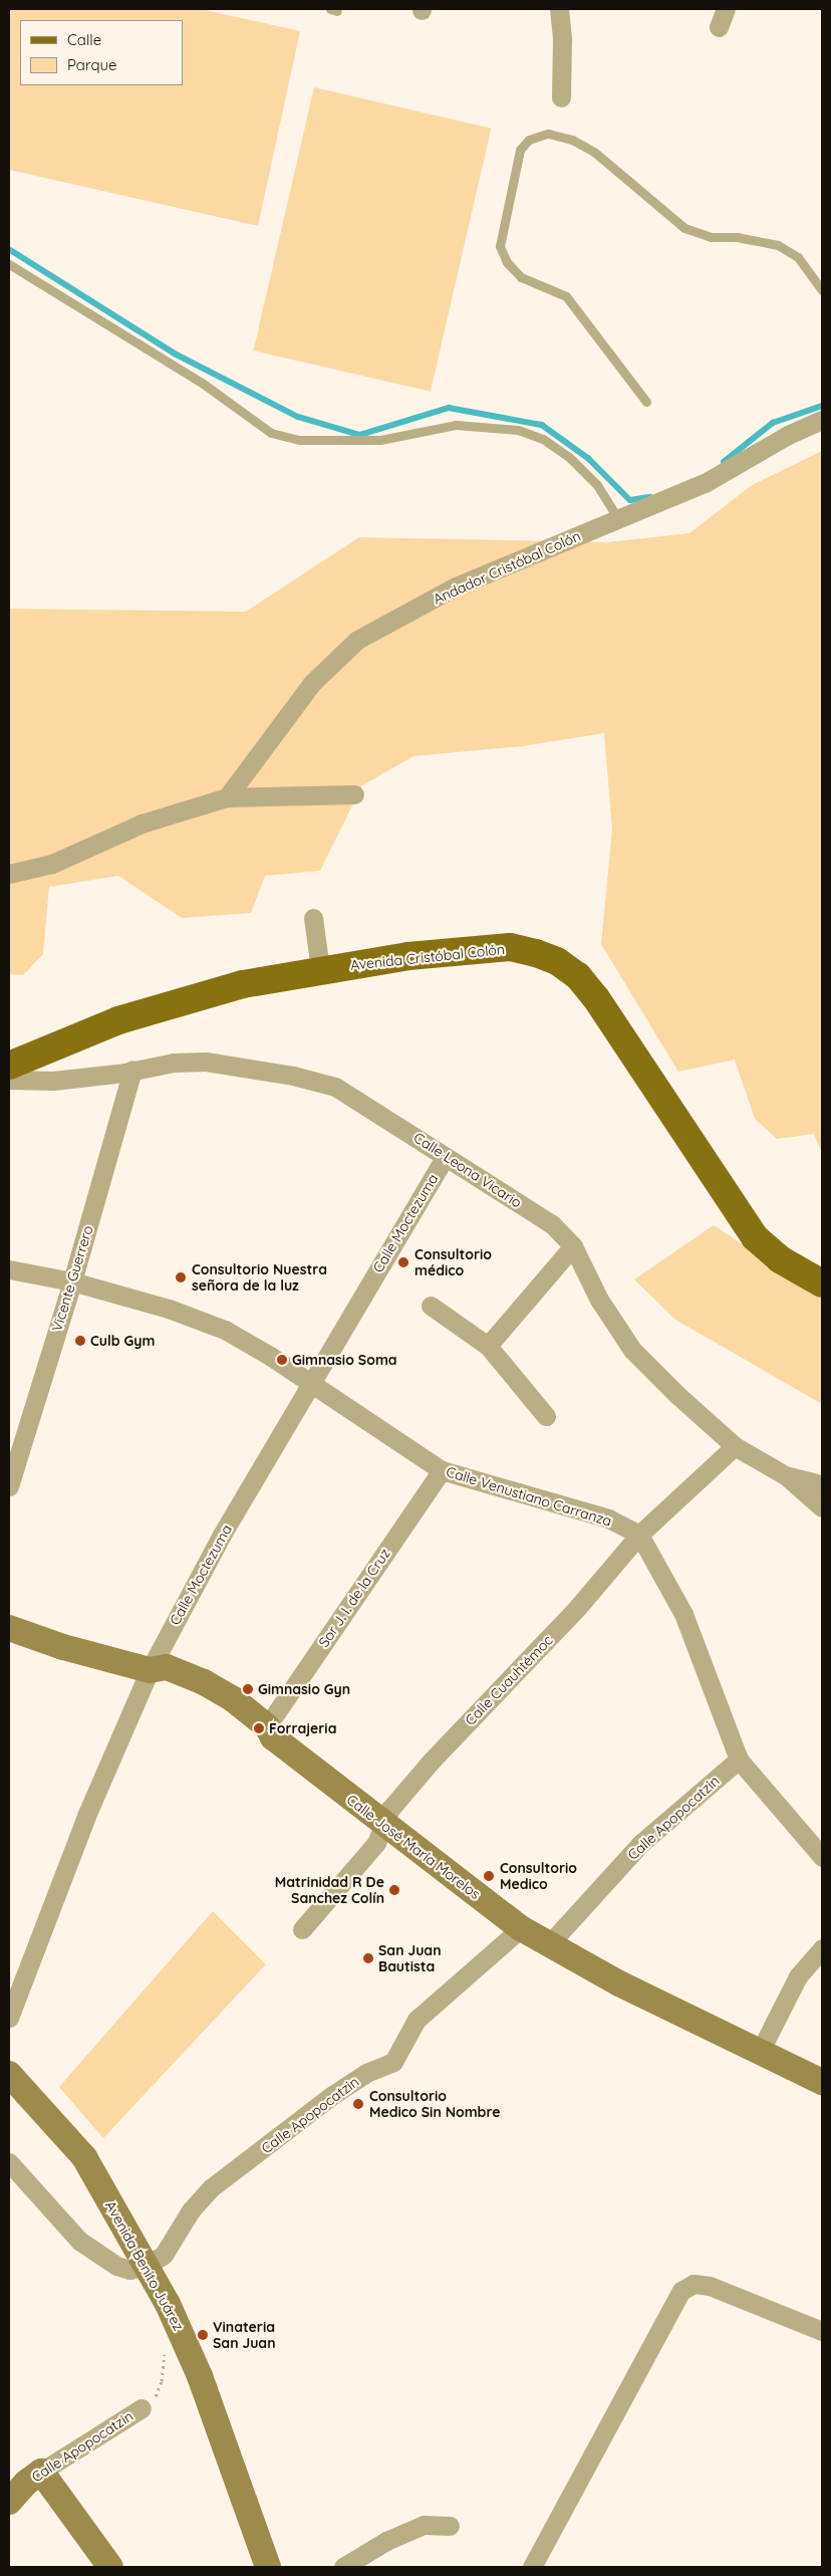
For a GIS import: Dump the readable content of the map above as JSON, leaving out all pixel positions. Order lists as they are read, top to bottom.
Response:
{
  "streets": {
    "main road": [
      "Avenida Cristóbal Colón",
      "Calle Apopocatzin",
      "Calle José María Morelos",
      "Avenida Benito Juárez"
    ],
    "street": [
      "Andador Cristóbal Colón",
      "Calle Leona Vicario",
      "Calle Moctezuma",
      "Vicente Guerrero",
      "Calle Venustiano Carranza",
      "Sor J. I. de la Cruz",
      "Calle Cuauhtémoc"
    ]
  },
  "crossings": [
    ["Calle Leona Vicario", "Calle Moctezuma"],
    ["Calle Leona Vicario", "Vicente Guerrero"],
    ["Calle Leona Vicario", "Calle Cuauhtémoc"],
    ["Calle Moctezuma", "Calle Venustiano Carranza"],
    ["Calle Moctezuma", "Calle José María Morelos"],
    ["Vicente Guerrero", "Calle Venustiano Carranza"],
    ["Calle Venustiano Carranza", "Sor J. I. de la Cruz"],
    ["Calle Venustiano Carranza", "Calle Cuauhtémoc"],
    ["Sor J. I. de la Cruz", "Calle José María Morelos"],
    ["Calle Cuauhtémoc", "Calle José María Morelos"],
    ["Calle Apopocatzin", "Calle José María Morelos"],
    ["Calle Apopocatzin", "Avenida Benito Juárez"]
  ],
  "places": [
    "Consultorio médico",
    "Consultorio Nuestra señora de la luz",
    "Culb Gym",
    "Gimnasio Soma",
    "Gimnasio Gyn",
    "Forrajeria",
    "Consultorio Medico",
    "Matrinidad R De Sanchez Colín",
    "San Juan Bautista",
    "Consultorio Medico Sin Nombre",
    "Vinateria San Juan"
  ],
  "legend": ["Calle", "Parque"]
}
